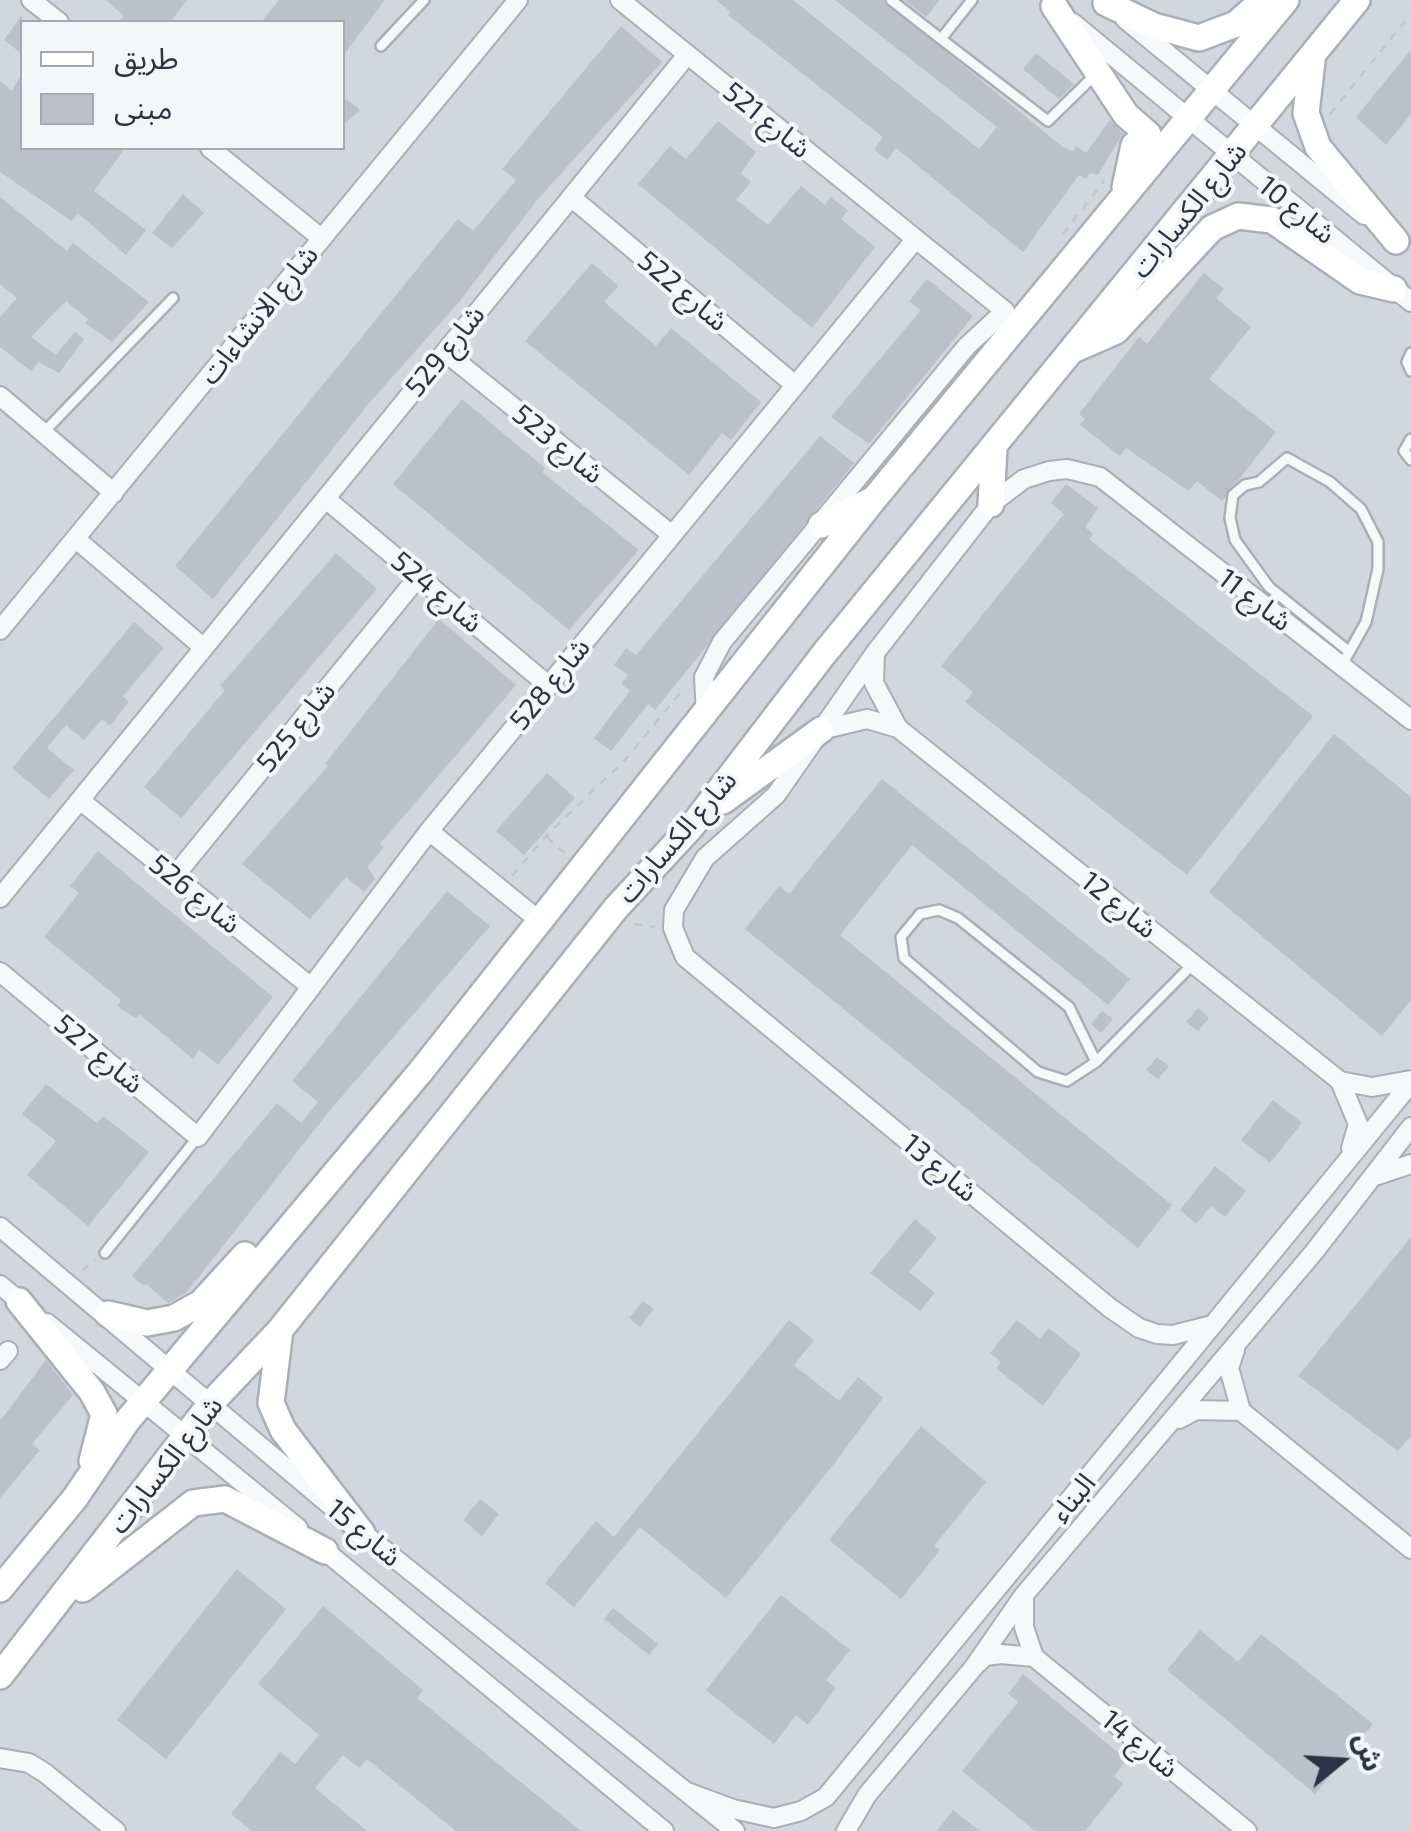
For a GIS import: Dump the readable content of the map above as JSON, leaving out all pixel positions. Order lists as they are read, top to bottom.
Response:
{
  "streets": {
    "street": [
      "شارع 521",
      "شارع الكسارات",
      "شارع 10",
      "شارع 522",
      "شارع الانشاءات",
      "شارع 529",
      "شارع 523",
      "شارع 524",
      "شارع 11",
      "شارع 528",
      "شارع 525",
      "شارع 526",
      "شارع 12",
      "شارع 527",
      "شارع 13",
      "البناء",
      "شارع 15",
      "شارع 14"
    ]
  },
  "crossings": [
    ["شارع 521", "شارع 529"],
    ["شارع 521", "شارع 528"],
    ["شارع الكسارات", "شارع 10"],
    ["شارع الكسارات", "شارع 11"],
    ["شارع الكسارات", "شارع 12"],
    ["شارع الكسارات", "شارع 13"],
    ["شارع الكسارات", "شارع 15"],
    ["شارع 522", "شارع 529"],
    ["شارع 522", "شارع 528"],
    ["شارع 529", "شارع 523"],
    ["شارع 529", "شارع 524"],
    ["شارع 529", "شارع 526"],
    ["شارع 523", "شارع 528"],
    ["شارع 524", "شارع 528"],
    ["شارع 524", "شارع 525"],
    ["شارع 528", "شارع 526"],
    ["شارع 528", "شارع 527"],
    ["شارع 525", "شارع 526"],
    ["شارع 13", "البناء"],
    ["البناء", "شارع 15"]
  ],
  "legend": ["طريق", "مبنى"],
  "north": "right"
}
